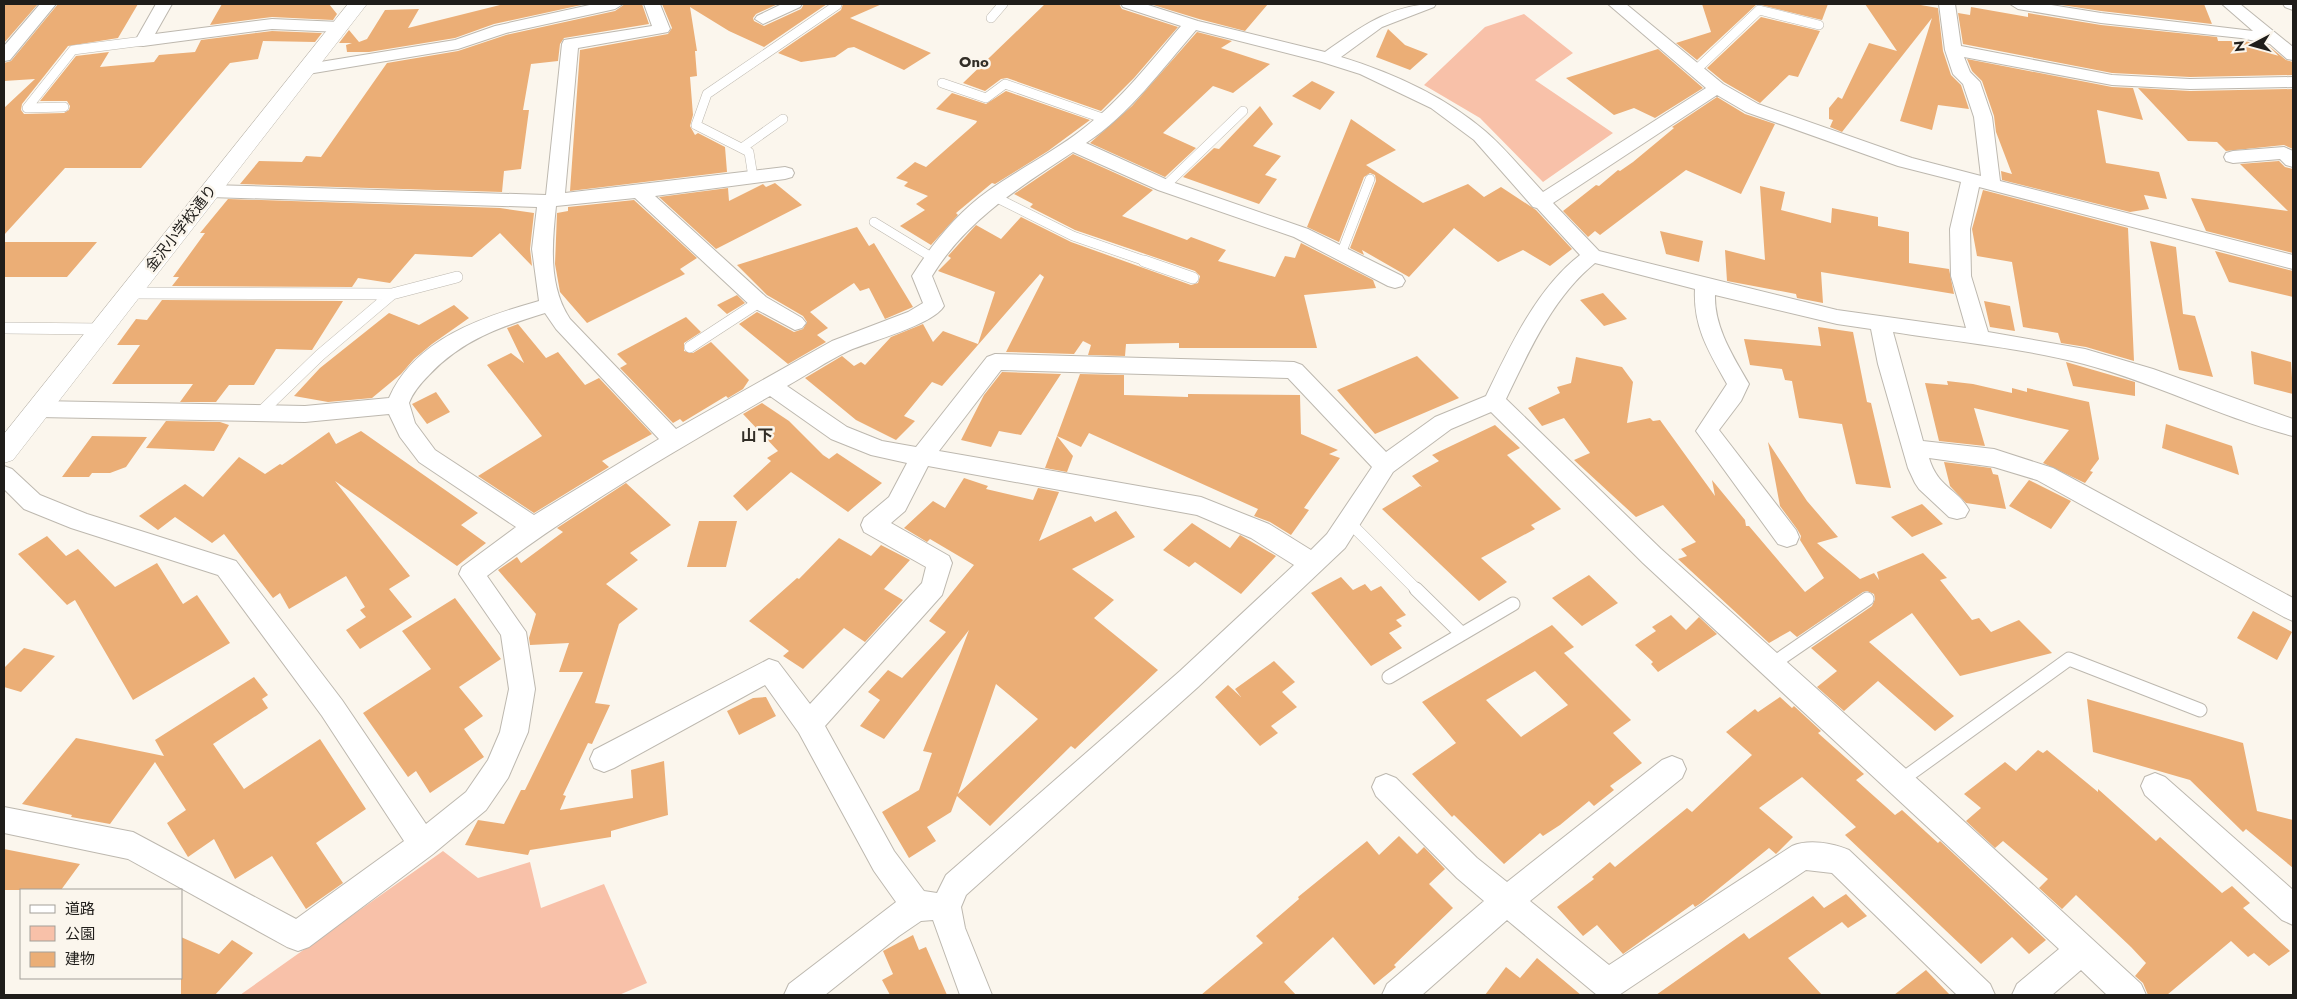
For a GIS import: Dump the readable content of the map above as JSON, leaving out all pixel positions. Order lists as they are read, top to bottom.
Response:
{
  "streets": {
    "street": ["金沢小学校通り"]
  },
  "districts": ["Ono", "山下"],
  "legend": ["道路", "公園", "建物"],
  "north": "left"
}
